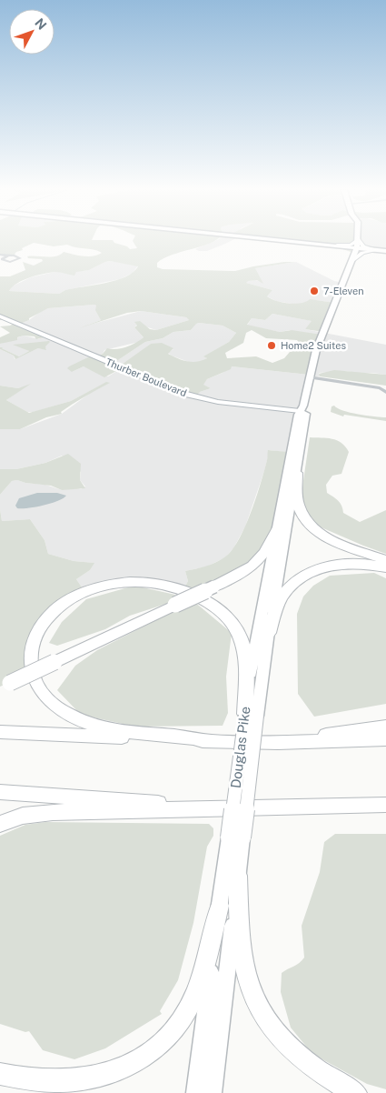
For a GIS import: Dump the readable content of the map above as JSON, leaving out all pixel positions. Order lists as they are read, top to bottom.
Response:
{
  "streets": {
    "main road": ["Douglas Pike"],
    "street": ["Thurber Boulevard"]
  },
  "crossings": [
    ["Thurber Boulevard", "Douglas Pike"]
  ],
  "places": ["7-Eleven", "Home2 Suites"],
  "north": "top right"
}
